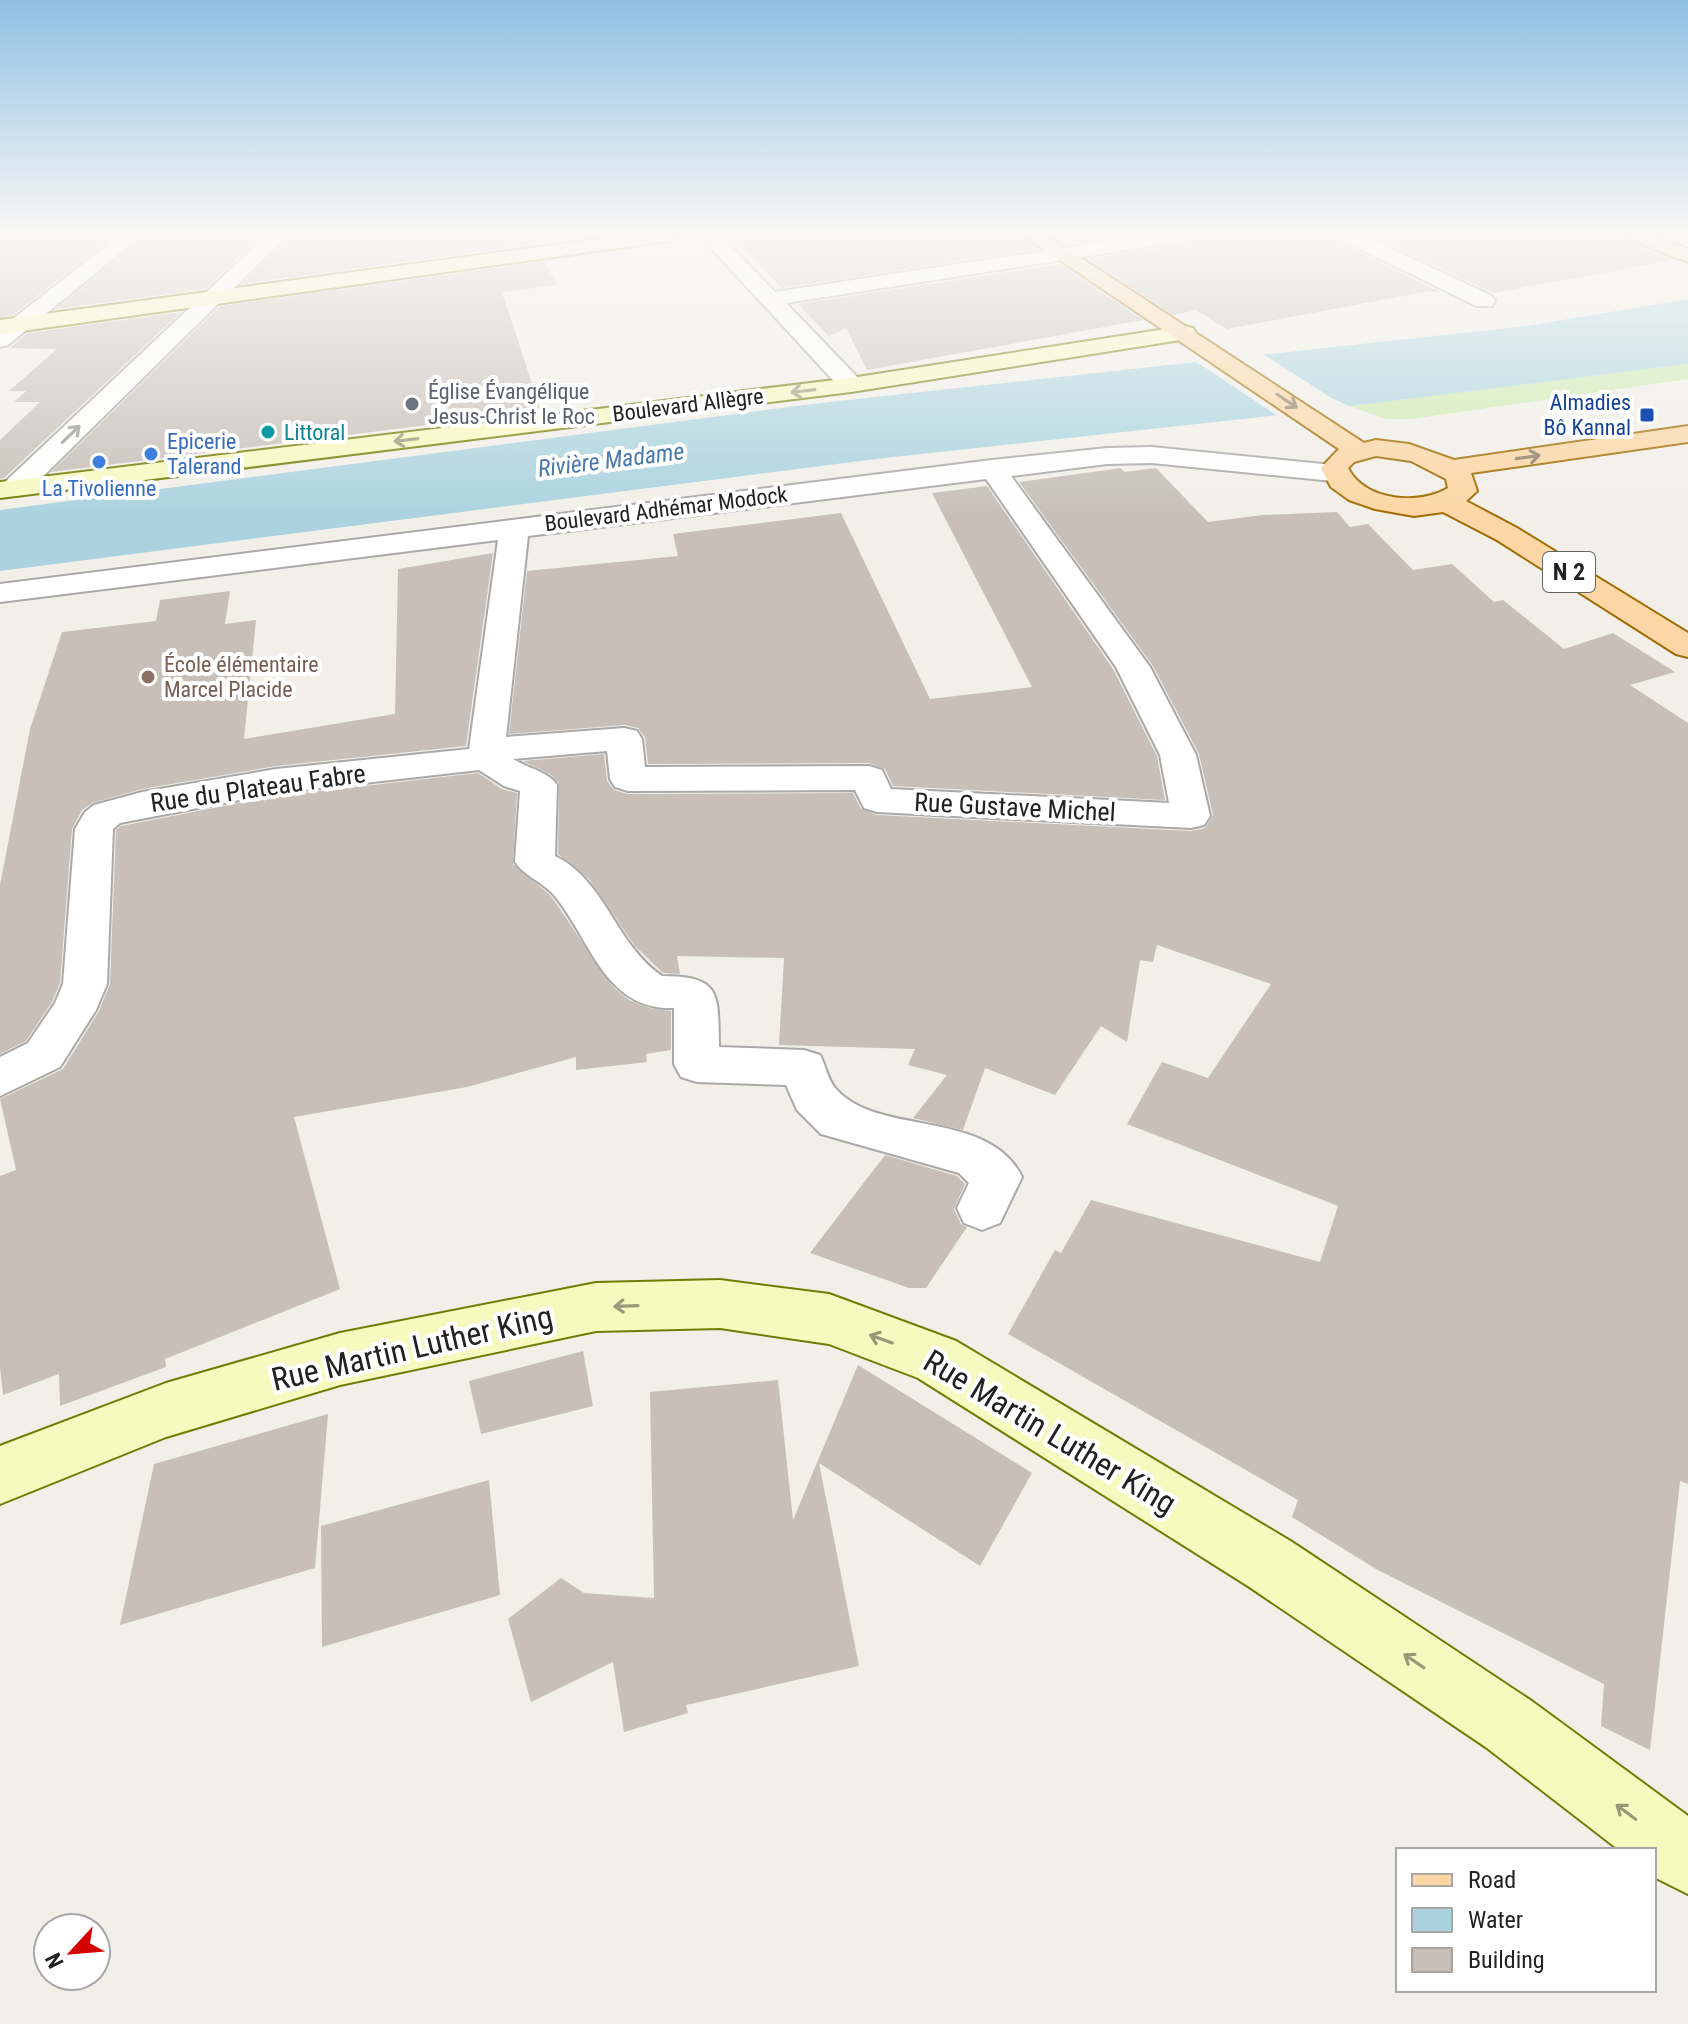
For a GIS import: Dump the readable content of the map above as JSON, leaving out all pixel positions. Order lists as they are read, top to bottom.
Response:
{
  "streets": {
    "main road": ["Boulevard Allègre", "N 2", "Rue Martin Luther King"],
    "street": ["Boulevard Adhémar Modock", "Rue du Plateau Fabre", "Rue Gustave Michel"]
  },
  "crossings": [
    ["Boulevard Adhémar Modock", "Rue Gustave Michel"],
    ["Rue du Plateau Fabre", "Rue Gustave Michel"]
  ],
  "one_way": ["Boulevard Allègre", "Rue Martin Luther King"],
  "water": ["Rivière Madame"],
  "places": {
    "other": [
      "Église Évangélique Jesus-Christ le Roc",
      "Littoral",
      "Epicerie Talerand",
      "La Tivolienne",
      "École élémentaire Marcel Placide"
    ],
    "transit": ["Almadies Bô Kannal"]
  },
  "legend": ["Road", "Water", "Building"],
  "north": "bottom left"
}
